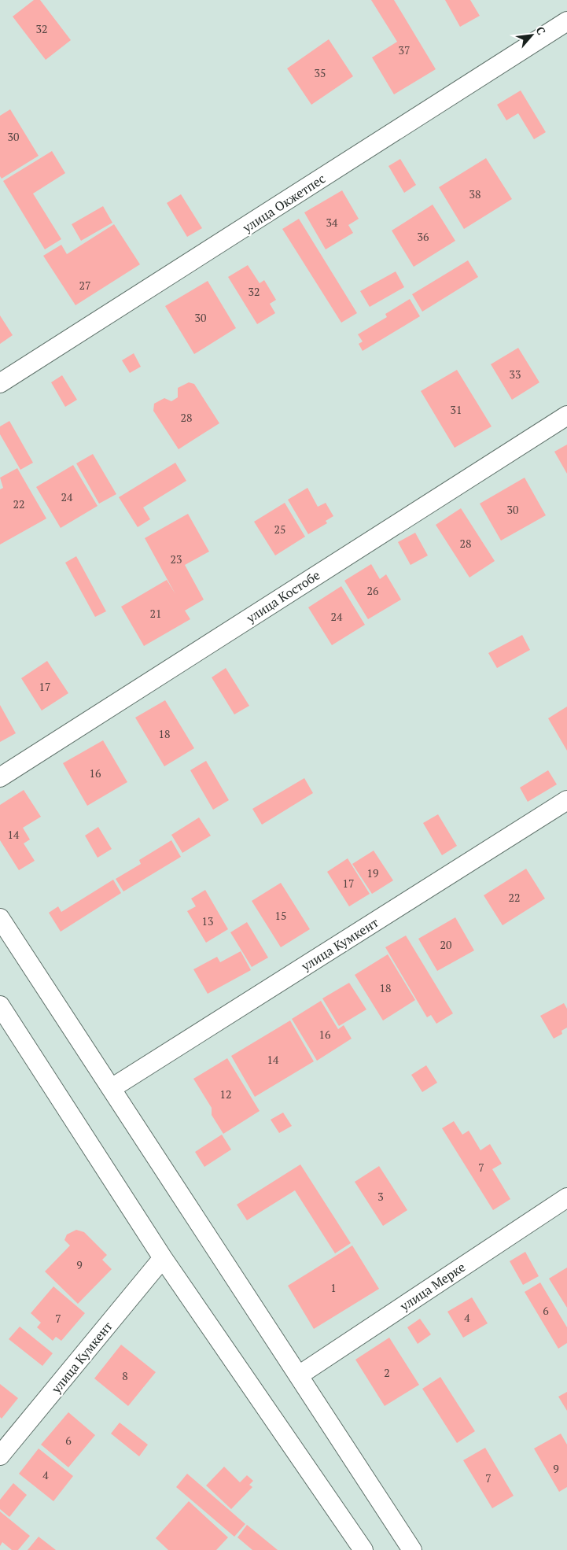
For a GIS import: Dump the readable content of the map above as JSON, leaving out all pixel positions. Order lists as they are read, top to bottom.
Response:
{
  "streets": {
    "street": [
      "улица Окжетпес",
      "улица Костобе",
      "улица Кумкент",
      "улица Мерке"
    ]
  },
  "house_numbers": [
    "32",
    "37",
    "35",
    "30",
    "38",
    "34",
    "36",
    "27",
    "32",
    "30",
    "33",
    "31",
    "28",
    "24",
    "22",
    "30",
    "25",
    "28",
    "23",
    "26",
    "21",
    "24",
    "17",
    "18",
    "16",
    "14",
    "19",
    "17",
    "22",
    "15",
    "13",
    "20",
    "18",
    "16",
    "14",
    "12",
    "7",
    "3",
    "9",
    "1",
    "6",
    "4",
    "7",
    "2",
    "8",
    "6",
    "9",
    "4",
    "7"
  ],
  "north": "top right"
}
